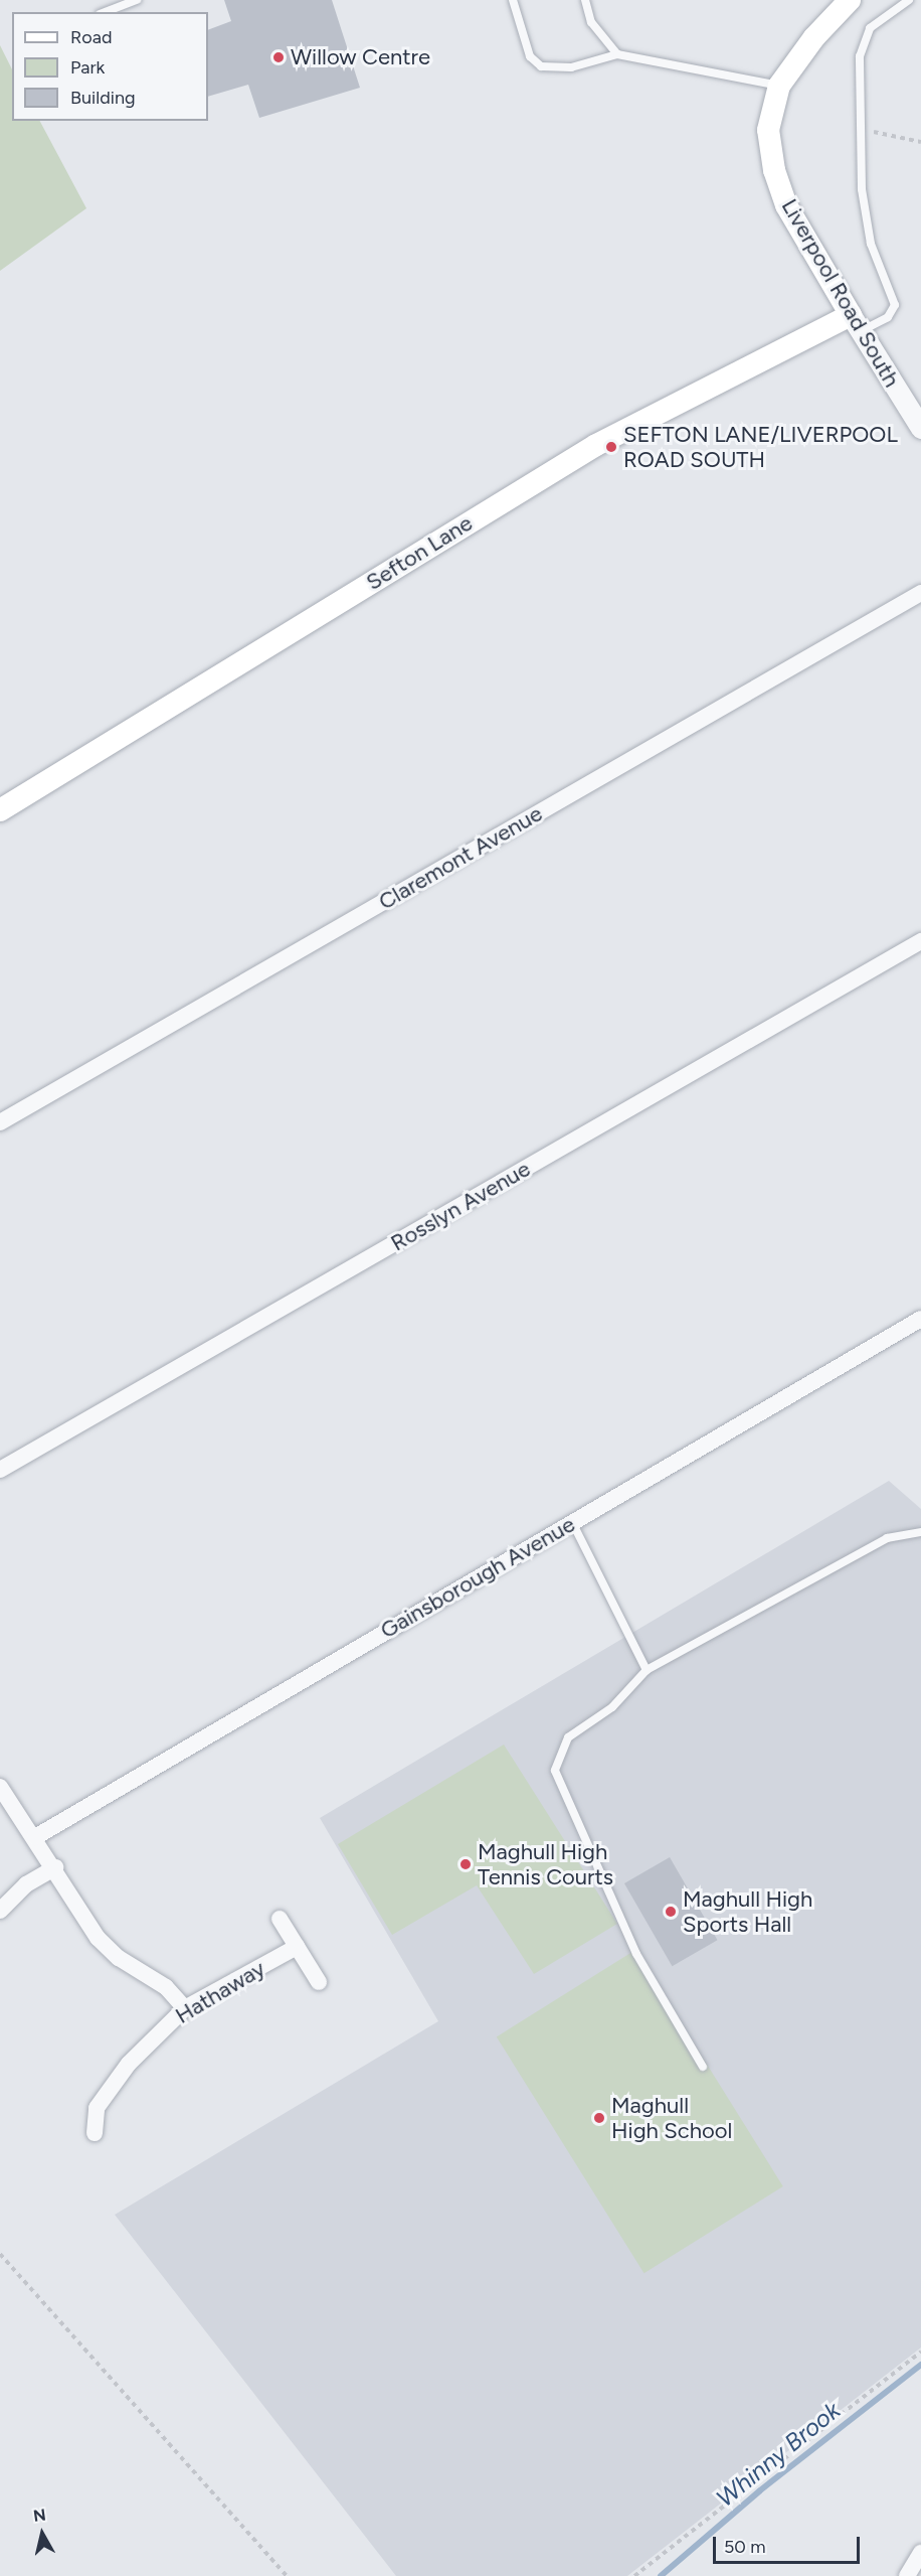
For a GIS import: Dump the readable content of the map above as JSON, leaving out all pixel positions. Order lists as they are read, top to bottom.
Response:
{
  "streets": {
    "main road": ["Liverpool Road South", "Sefton Lane"],
    "street": [
      "Claremont Avenue",
      "Rosslyn Avenue",
      "Gainsborough Avenue",
      "Hathaway"
    ]
  },
  "crossings": [
    ["Liverpool Road South", "Sefton Lane"]
  ],
  "water": ["Whinny Brook"],
  "places": [
    "Willow Centre",
    "SEFTON LANE/LIVERPOOL ROAD SOUTH",
    "Maghull High Tennis Courts",
    "Maghull High Sports Hall",
    "Maghull High School"
  ],
  "legend": ["Road", "Park", "Building"],
  "scale_bar": "50 m",
  "north": "top"
}
